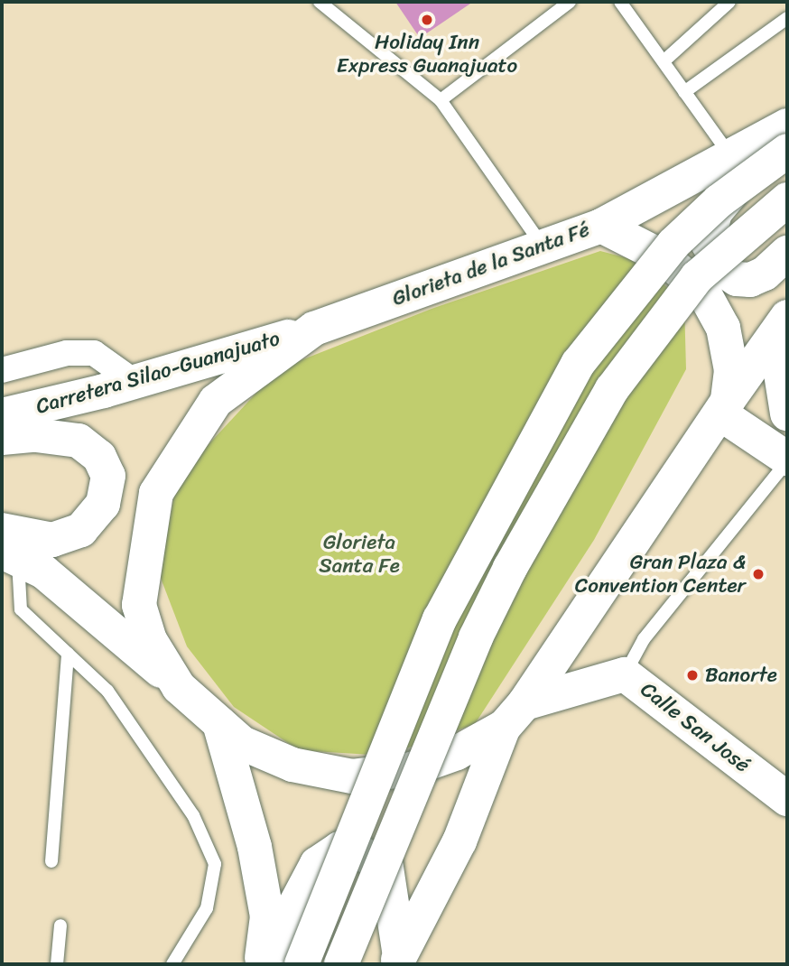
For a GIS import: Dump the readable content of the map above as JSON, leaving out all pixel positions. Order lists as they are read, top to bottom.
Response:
{
  "streets": {
    "main road": ["Glorieta de la Santa Fé", "Carretera Silao-Guanajuato", "Calle San José"]
  },
  "crossings": [
    ["Glorieta de la Santa Fé", "Carretera Silao-Guanajuato"],
    ["Glorieta de la Santa Fé", "Calle San José"]
  ],
  "parks": ["Glorieta Santa Fe"],
  "places": ["Holiday Inn Express Guanajuato", "Gran Plaza & Convention Center", "Banorte"]
}
